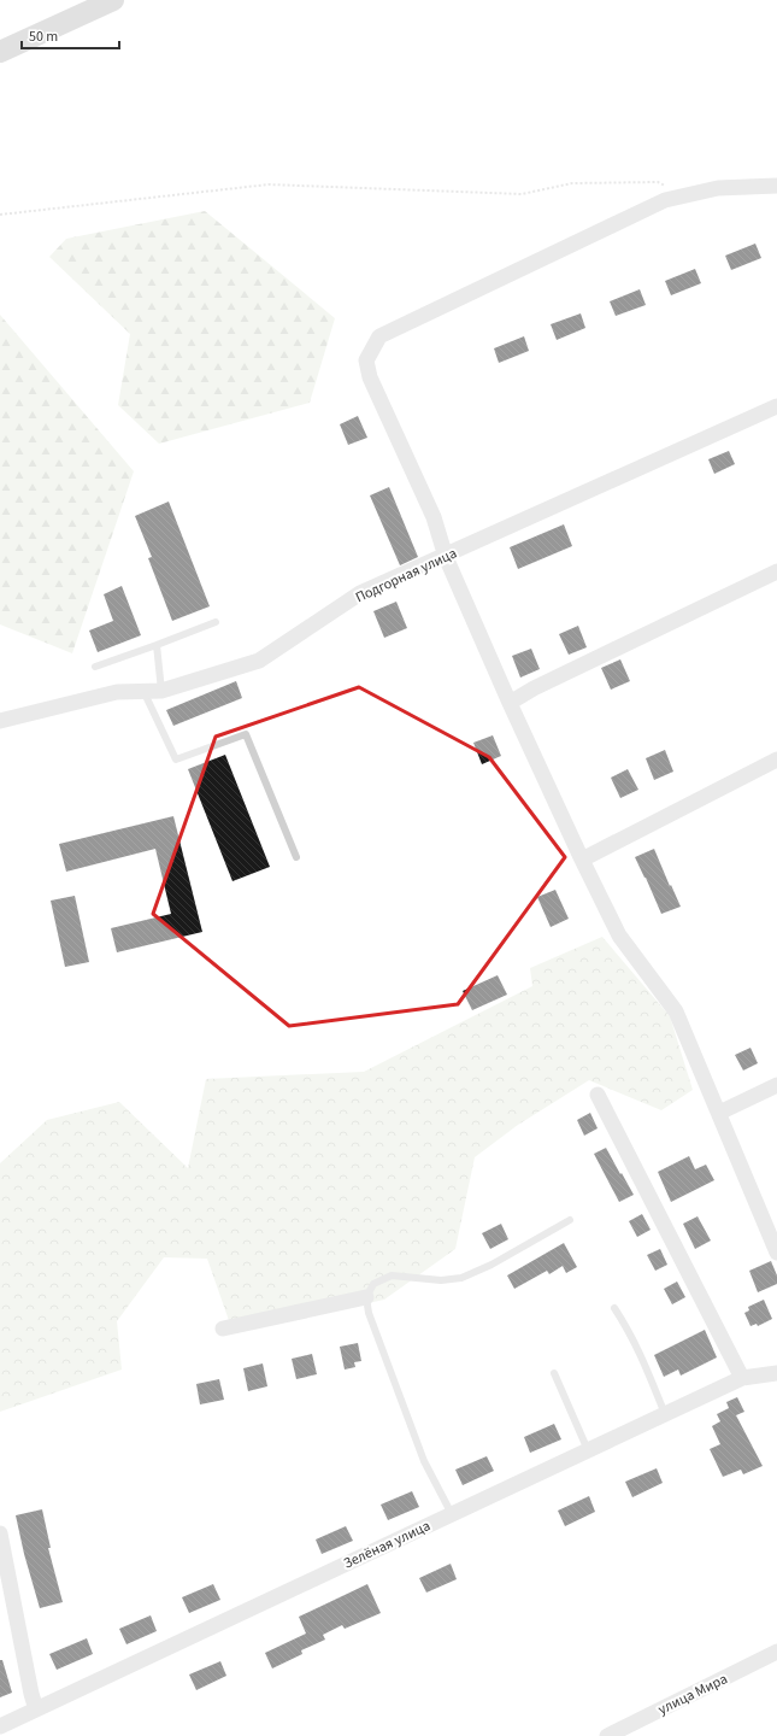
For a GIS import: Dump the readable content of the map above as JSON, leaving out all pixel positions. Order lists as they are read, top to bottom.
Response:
{
  "streets": {
    "street": ["Подгорная улица", "Зелёная улица", "улица Мирa"]
  },
  "scale_bar": "50 m"
}
